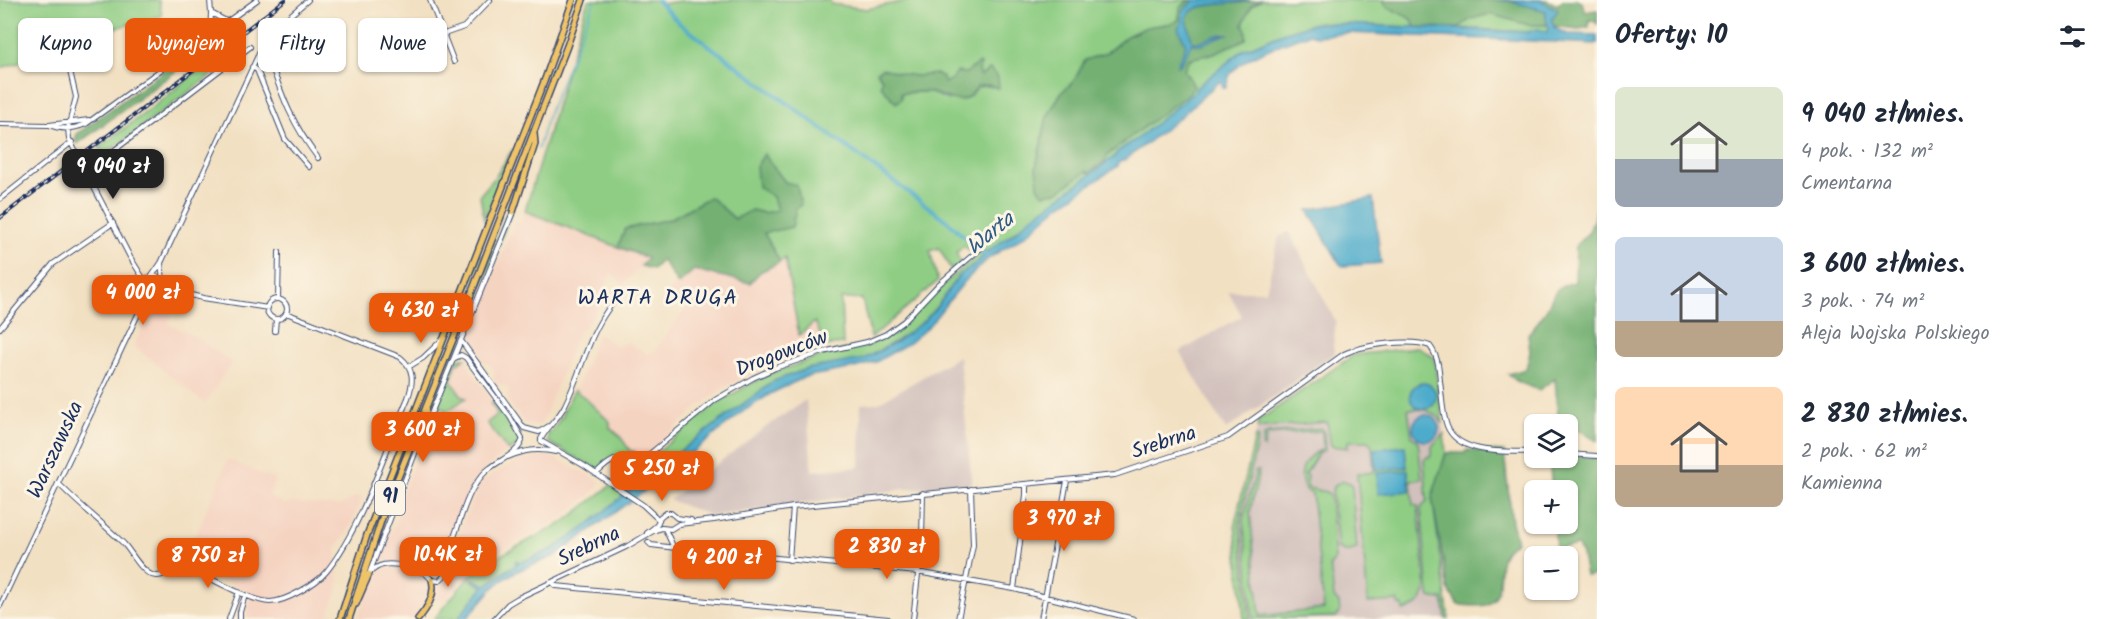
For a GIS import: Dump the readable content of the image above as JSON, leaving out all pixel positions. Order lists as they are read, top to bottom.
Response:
{
  "streets": {
    "main road": ["91"],
    "street": ["Drogowców", "Srebrna", "Warszawska"]
  },
  "districts": ["WARTA DRUGA"],
  "water": ["Warta"],
  "page": {
    "heading": "Oferty: 10",
    "chip": [
      "Kupno",
      "Wynajem",
      "Filtry",
      "Nowe"
    ],
    "list": [
      {
        "name": "9 040 zł/mies.",
        "note": "4 pok. · 132 m² · Cmentarna"
      },
      {
        "name": "3 600 zł/mies.",
        "note": "3 pok. · 74 m² · Aleja Wojska Polskiego"
      },
      {
        "name": "2 830 zł/mies.",
        "note": "2 pok. · 62 m² · Kamienna"
      }
    ],
    "price": [
      "9 040 zł",
      "4 000 zł",
      "4 630 zł",
      "3 600 zł",
      "5 250 zł",
      "3 970 zł",
      "2 830 zł",
      "10.4K zł",
      "8 750 zł",
      "4 200 zł"
    ],
    "map_buttons": ["+", "−"]
  }
}
